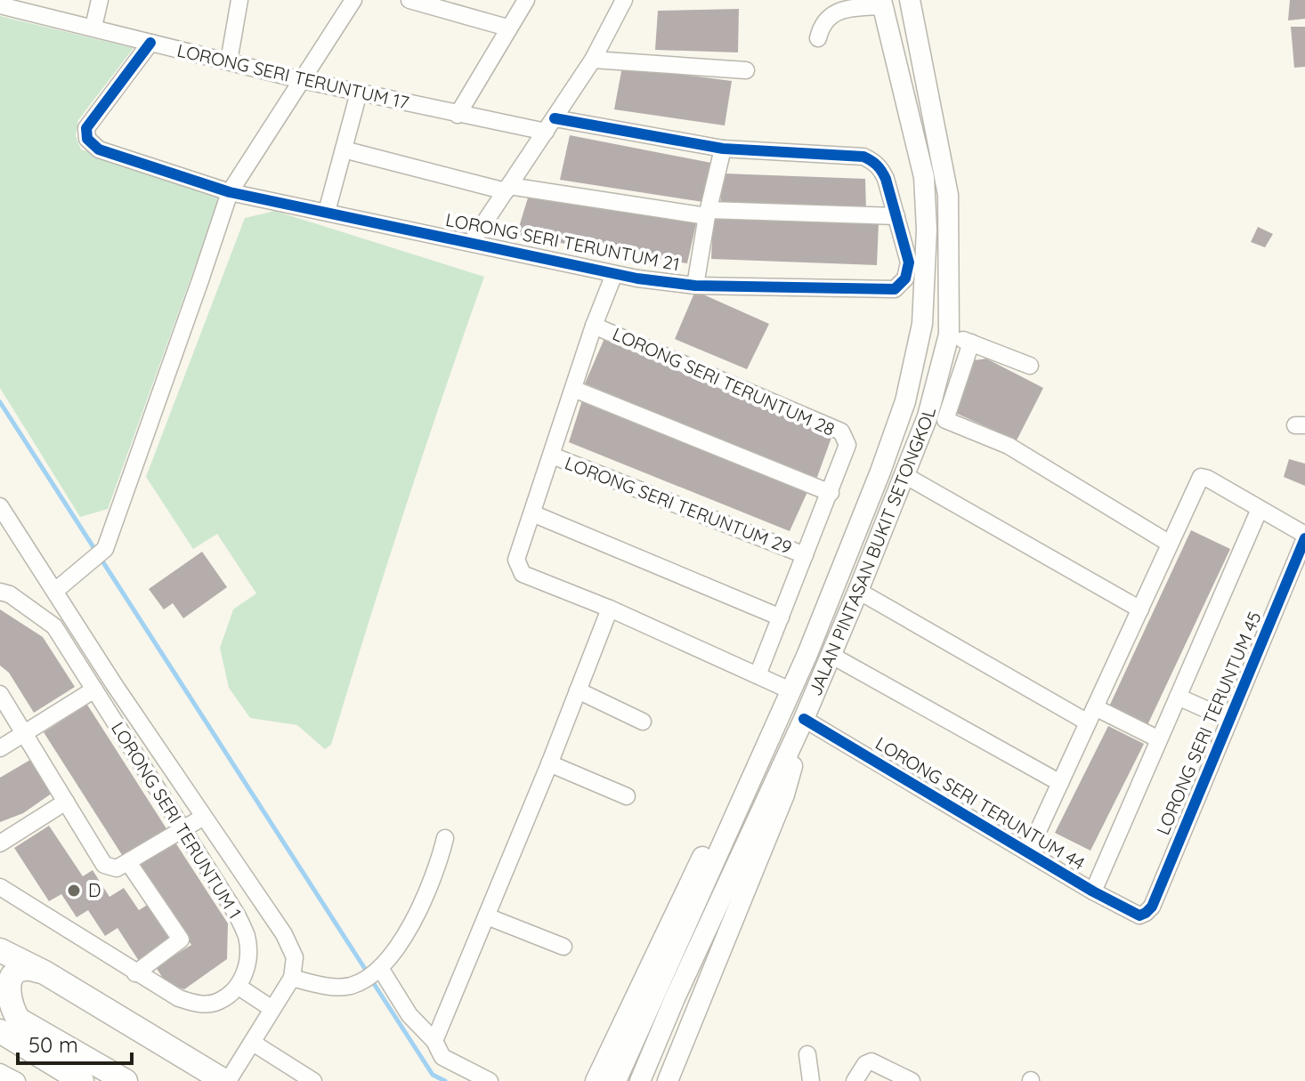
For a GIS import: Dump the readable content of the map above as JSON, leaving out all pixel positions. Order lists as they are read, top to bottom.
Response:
{
  "streets": {
    "main road": ["JALAN PINTASAN BUKIT SETONGKOL"],
    "street": [
      "LORONG SERI TERUNTUM 17",
      "LORONG SERI TERUNTUM 21",
      "LORONG SERI TERUNTUM 28",
      "LORONG SERI TERUNTUM 29",
      "LORONG SERI TERUNTUM 45",
      "LORONG SERI TERUNTUM 44",
      "LORONG SERI TERUNTUM 1"
    ]
  },
  "crossings": [
    ["LORONG SERI TERUNTUM 17", "LORONG SERI TERUNTUM 21"],
    ["JALAN PINTASAN BUKIT SETONGKOL", "LORONG SERI TERUNTUM 44"],
    ["LORONG SERI TERUNTUM 45", "LORONG SERI TERUNTUM 44"]
  ],
  "places": ["D"],
  "scale_bar": "50 m"
}
